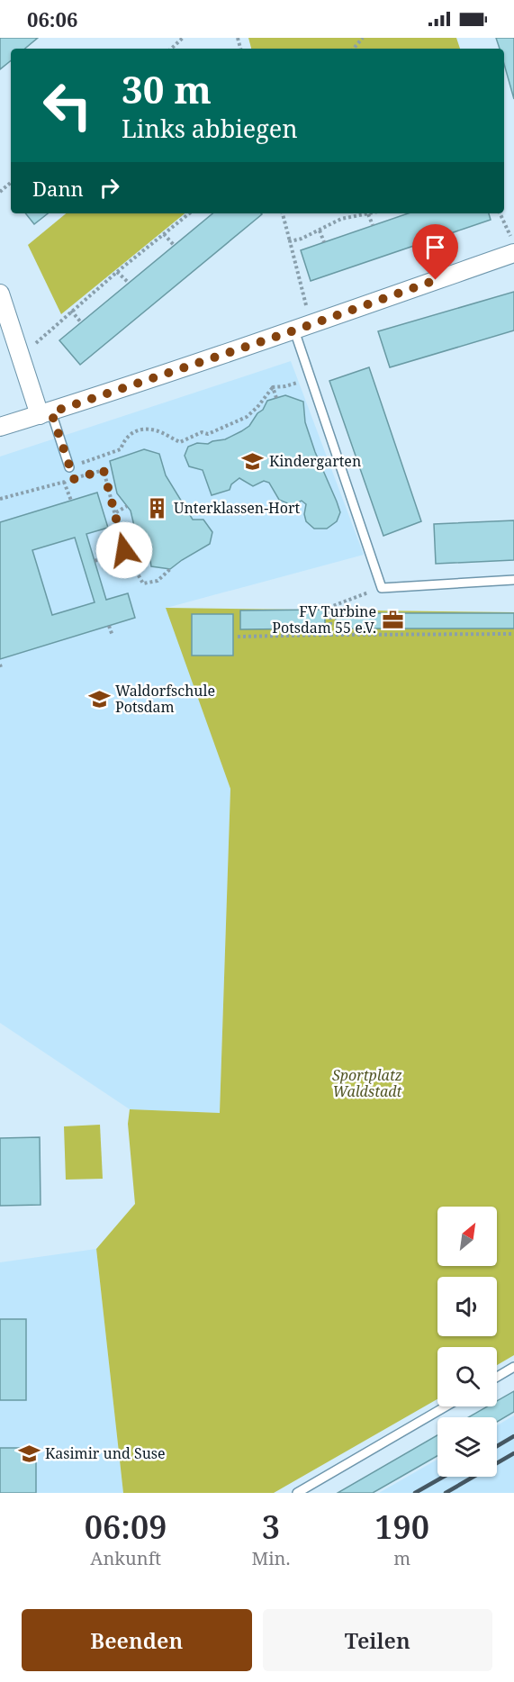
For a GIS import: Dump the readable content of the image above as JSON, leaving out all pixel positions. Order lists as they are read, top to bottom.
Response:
{
  "parks": ["Sportplatz Waldstadt"],
  "places": {
    "school or university": ["Kindergarten", "Waldorfschule Potsdam", "Kasimir und Suse"],
    "building": ["Unterklassen-Hort"],
    "office": ["FV Turbine Potsdam 55 e.V."]
  },
  "north": "top right",
  "page": {
    "status": "06:06",
    "turn": ["30 m", "Links abbiegen"],
    "then": "Dann",
    "eta": [
      "06:09",
      "Ankunft",
      "3",
      "Min.",
      "190",
      "m"
    ],
    "buttons": ["Beenden", "Teilen"]
  }
}
